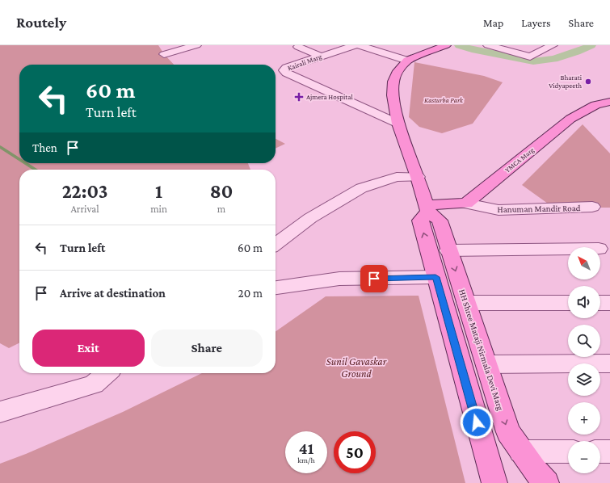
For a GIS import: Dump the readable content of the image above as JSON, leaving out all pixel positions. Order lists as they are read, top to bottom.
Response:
{
  "streets": {
    "main road": ["YMCA Marg", "HH Shree Mataji Nirmala Devi Marg"],
    "street": ["Kairali Marg", "Hanuman Mandir Road"]
  },
  "crossings": [
    ["YMCA Marg", "Hanuman Mandir Road"]
  ],
  "parks": ["Kasturba Park", "Sunil Gavaskar Ground"],
  "places": {
    "other": ["Bharati Vidyapeeth"],
    "health": ["Ajmera Hospital"]
  },
  "north": "top left",
  "page": {
    "header": "Routely",
    "nav": ["Map", "Layers", "Share"],
    "turn": ["60 m", "Turn left"],
    "then": "Then",
    "eta": [
      "22:03",
      "Arrival",
      "1",
      "min",
      "80",
      "m"
    ],
    "list": [
      {
        "name": "Turn left",
        "value": "60 m"
      },
      {
        "name": "Arrive at destination",
        "value": "20 m"
      }
    ],
    "map_buttons": ["+", "−"],
    "buttons": ["Exit", "Share"],
    "speed": "41 km/h",
    "limit": "50"
  }
}
